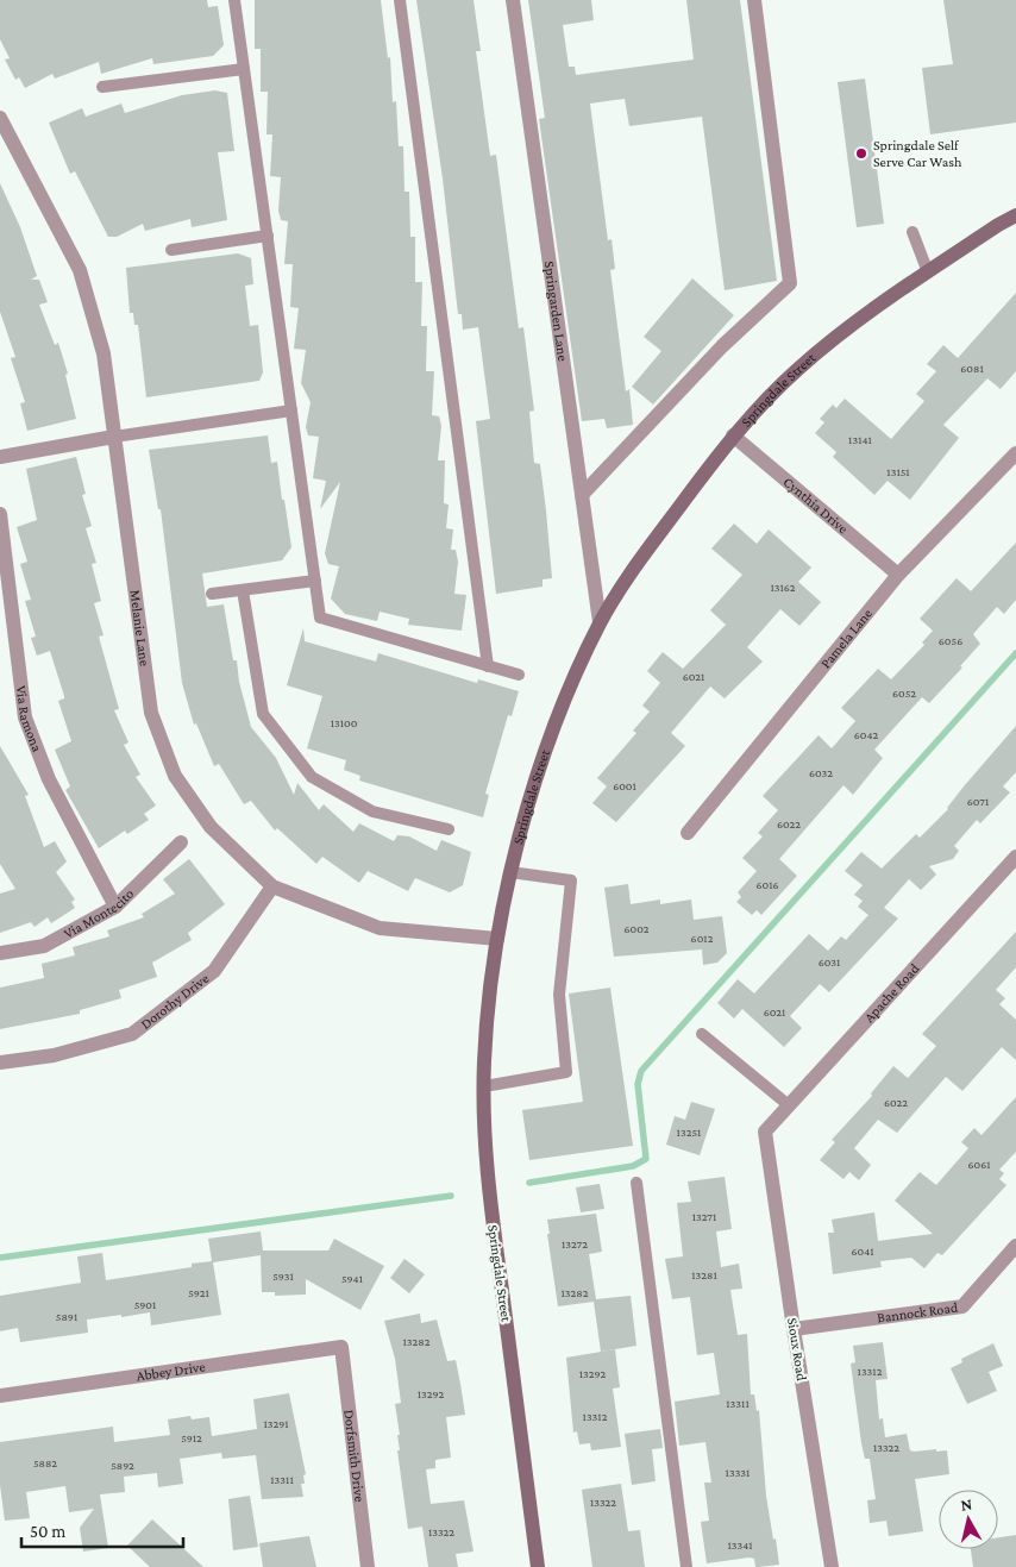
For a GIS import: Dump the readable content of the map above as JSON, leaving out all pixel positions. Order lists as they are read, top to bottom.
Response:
{
  "streets": {
    "main road": ["Springdale Street"],
    "street": [
      "Springarden Lane",
      "Cynthia Drive",
      "Melanie Lane",
      "Pamela Lane",
      "Via Ramona",
      "Via Montecito",
      "Apache Road",
      "Dorothy Drive",
      "Bannock Road",
      "Sioux Road",
      "Abbey Drive",
      "Dorfsmith Drive"
    ]
  },
  "crossings": [
    ["Springarden Lane", "Springdale Street"],
    ["Springdale Street", "Cynthia Drive"],
    ["Springdale Street", "Melanie Lane"],
    ["Cynthia Drive", "Pamela Lane"],
    ["Melanie Lane", "Dorothy Drive"],
    ["Via Ramona", "Via Montecito"],
    ["Apache Road", "Sioux Road"],
    ["Bannock Road", "Sioux Road"],
    ["Abbey Drive", "Dorfsmith Drive"]
  ],
  "places": ["Springdale Self Serve Car Wash"],
  "house_numbers": [
    "6081",
    "13141",
    "13151",
    "13162",
    "6056",
    "6021",
    "6052",
    "13100",
    "6042",
    "6032",
    "6001",
    "6071",
    "6022",
    "6016",
    "6002",
    "6012",
    "6031",
    "6021",
    "6022",
    "13251",
    "6061",
    "13271",
    "13272",
    "6041",
    "13281",
    "5931",
    "5941",
    "5921",
    "13282",
    "5901",
    "5891",
    "13282",
    "13312",
    "13292",
    "13292",
    "13311",
    "13312",
    "13291",
    "5912",
    "13322",
    "5882",
    "5892",
    "13331",
    "13311",
    "13322",
    "13322",
    "13341"
  ],
  "scale_bar": "50 m",
  "north": "top"
}
